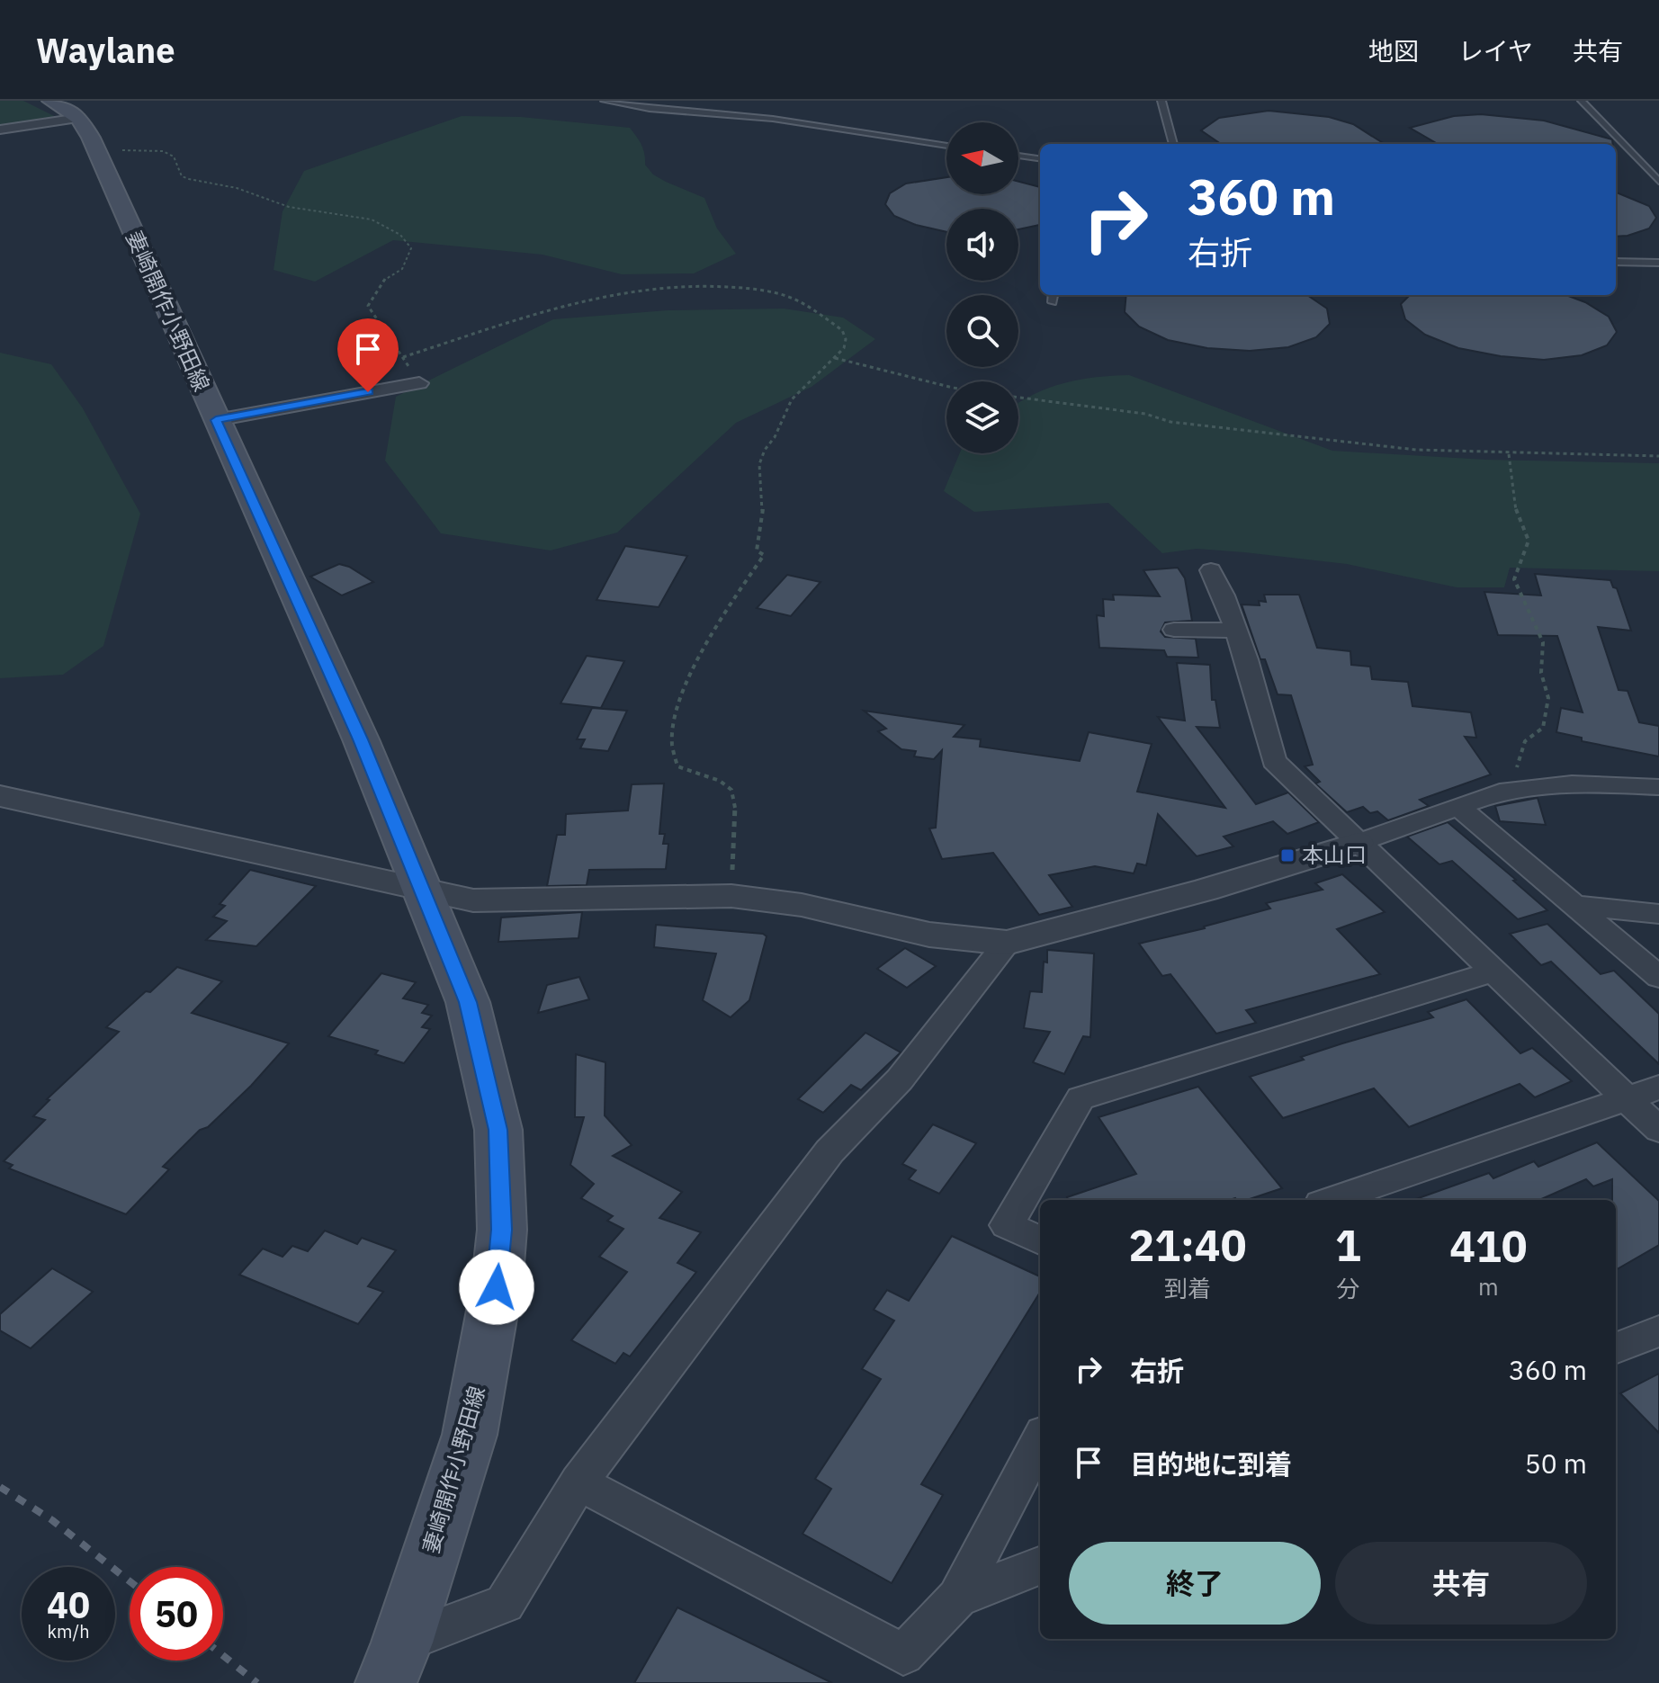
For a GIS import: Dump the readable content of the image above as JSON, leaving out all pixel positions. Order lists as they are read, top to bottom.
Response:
{
  "streets": {
    "main road": ["妻崎開作小野田線"]
  },
  "places": {
    "transit": ["本山口"]
  },
  "north": "left",
  "page": {
    "header": "Waylane",
    "nav": ["地図", "レイヤ", "共有"],
    "turn": ["360 m", "右折"],
    "eta": [
      "21:40",
      "到着",
      "1",
      "分",
      "410",
      "m"
    ],
    "list": [
      {
        "name": "右折",
        "value": "360 m"
      },
      {
        "name": "目的地に到着",
        "value": "50 m"
      }
    ],
    "buttons": ["終了", "共有"],
    "speed": "40 km/h",
    "limit": "50"
  }
}
